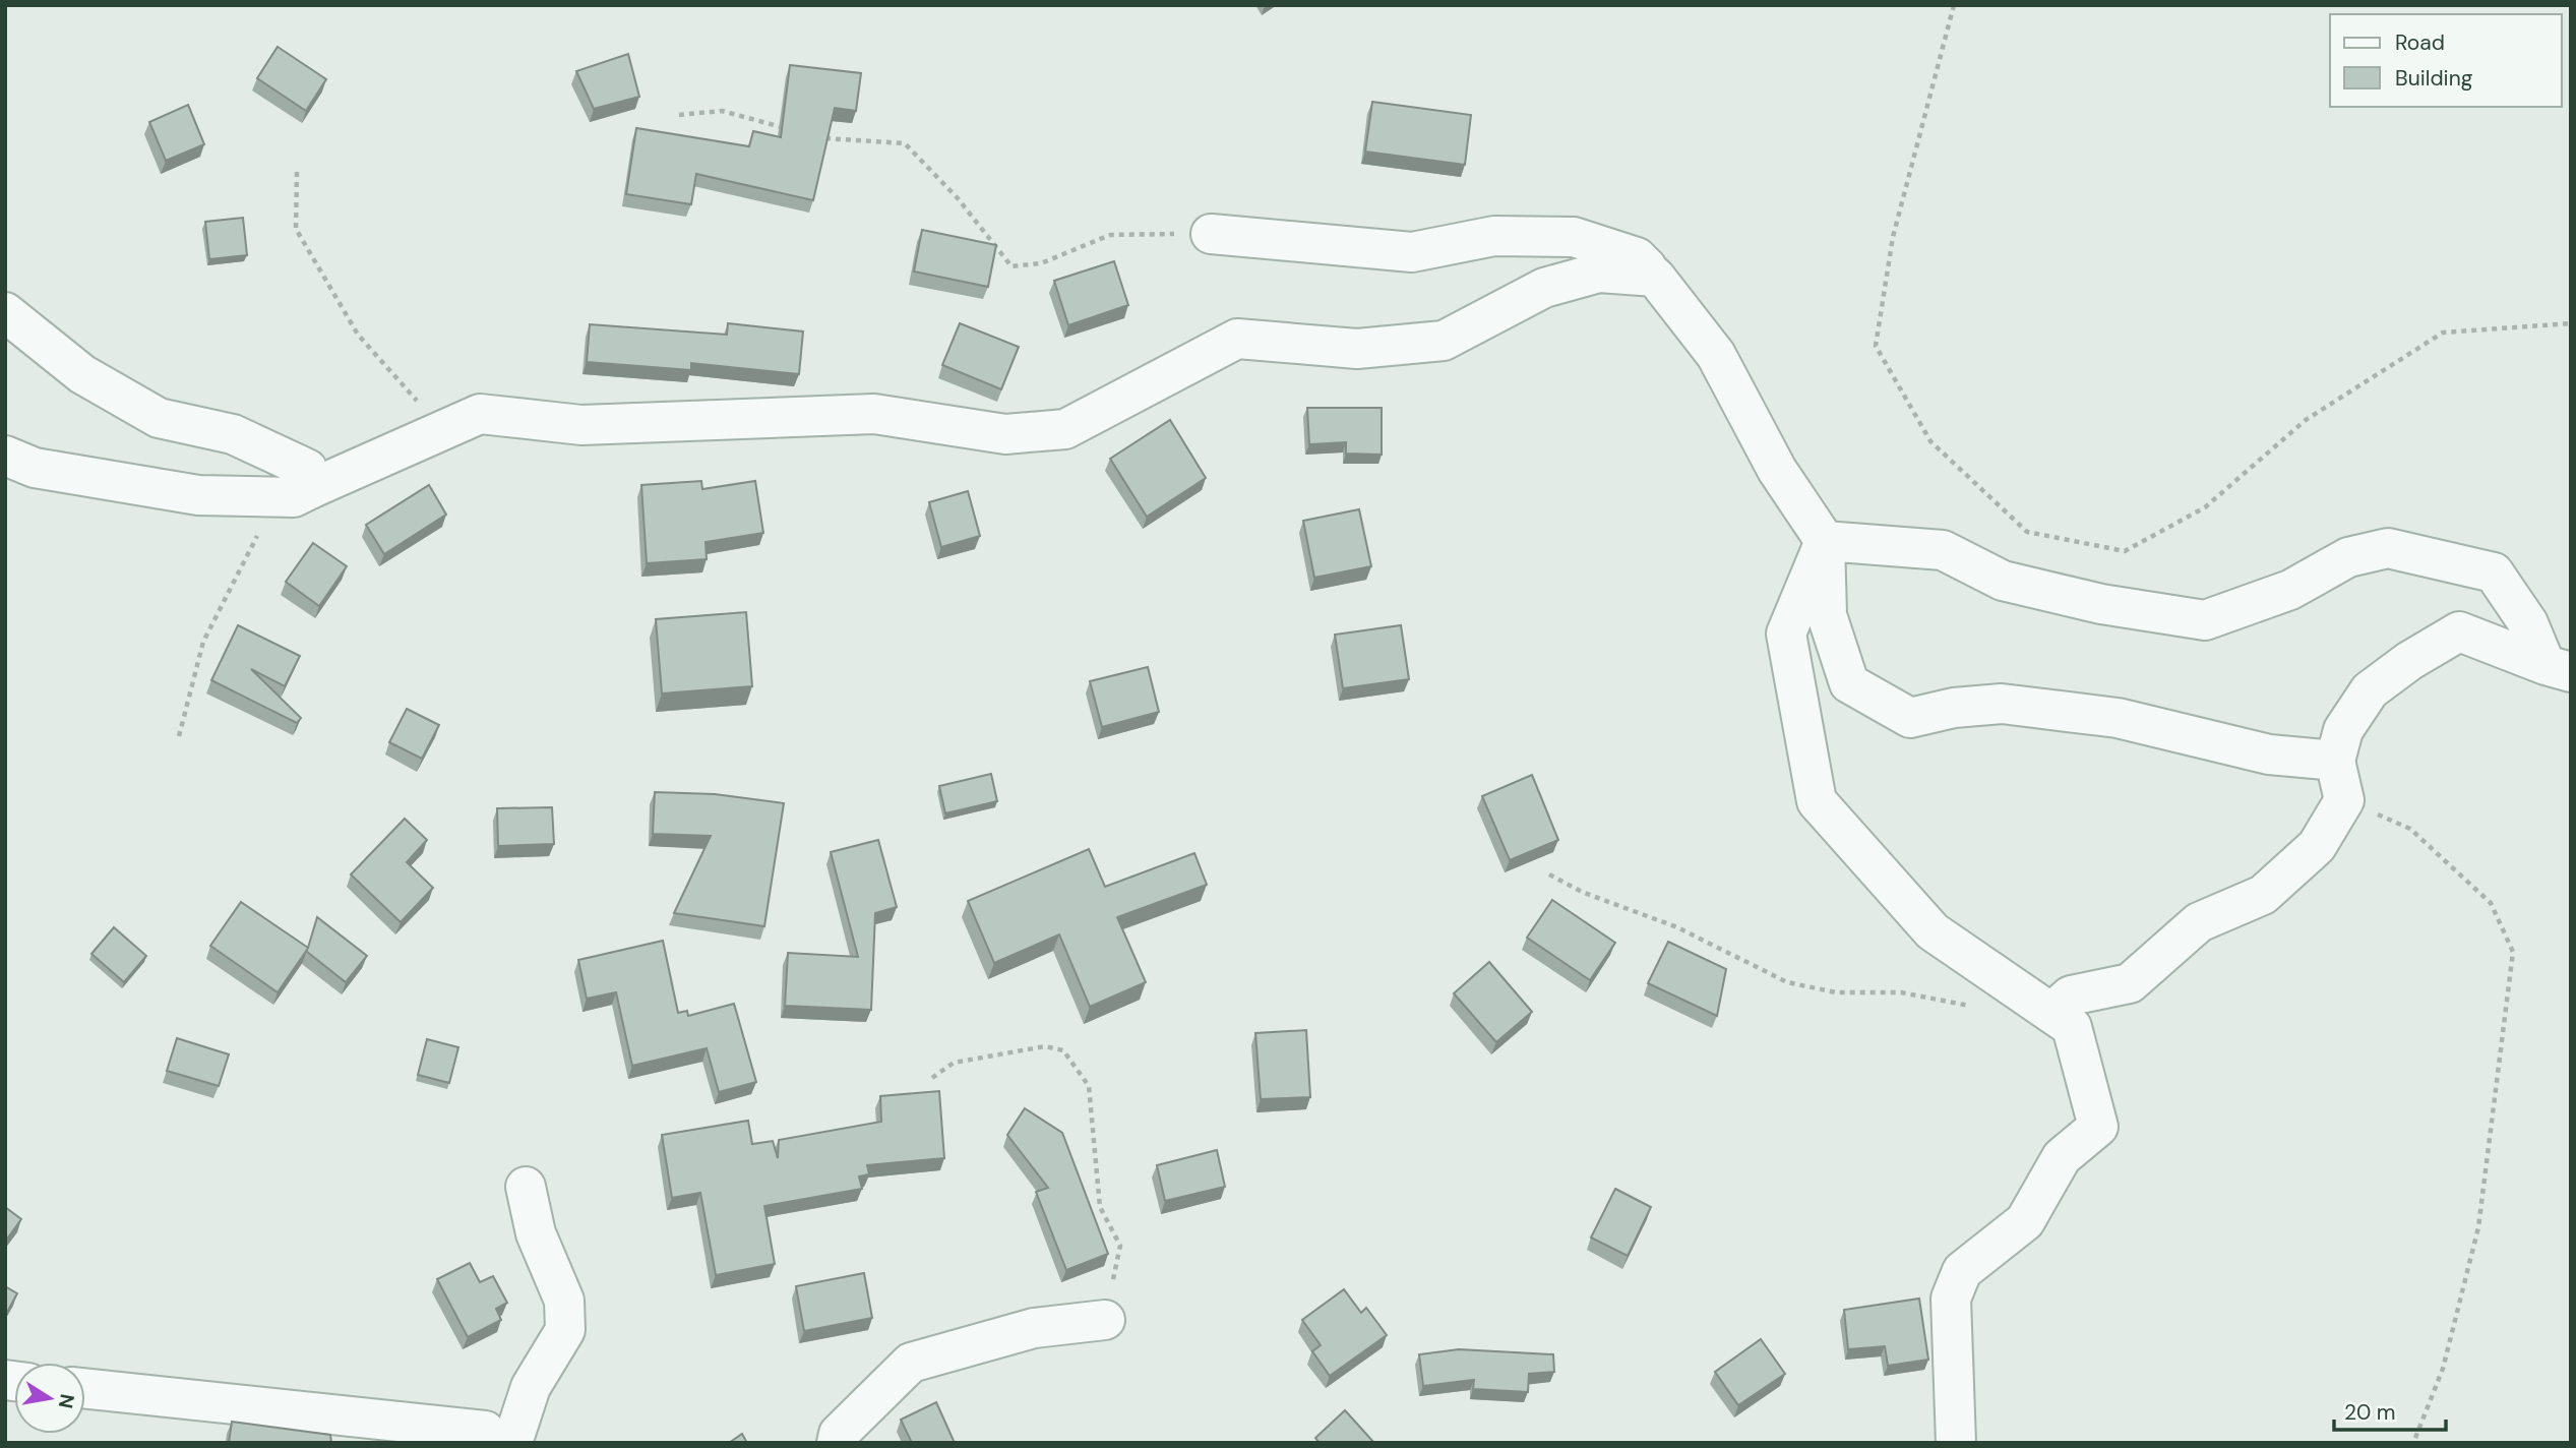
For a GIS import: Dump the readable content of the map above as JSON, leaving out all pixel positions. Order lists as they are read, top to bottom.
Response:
{
  "legend": ["Road", "Building"],
  "scale_bar": "20 m",
  "north": "right"
}
